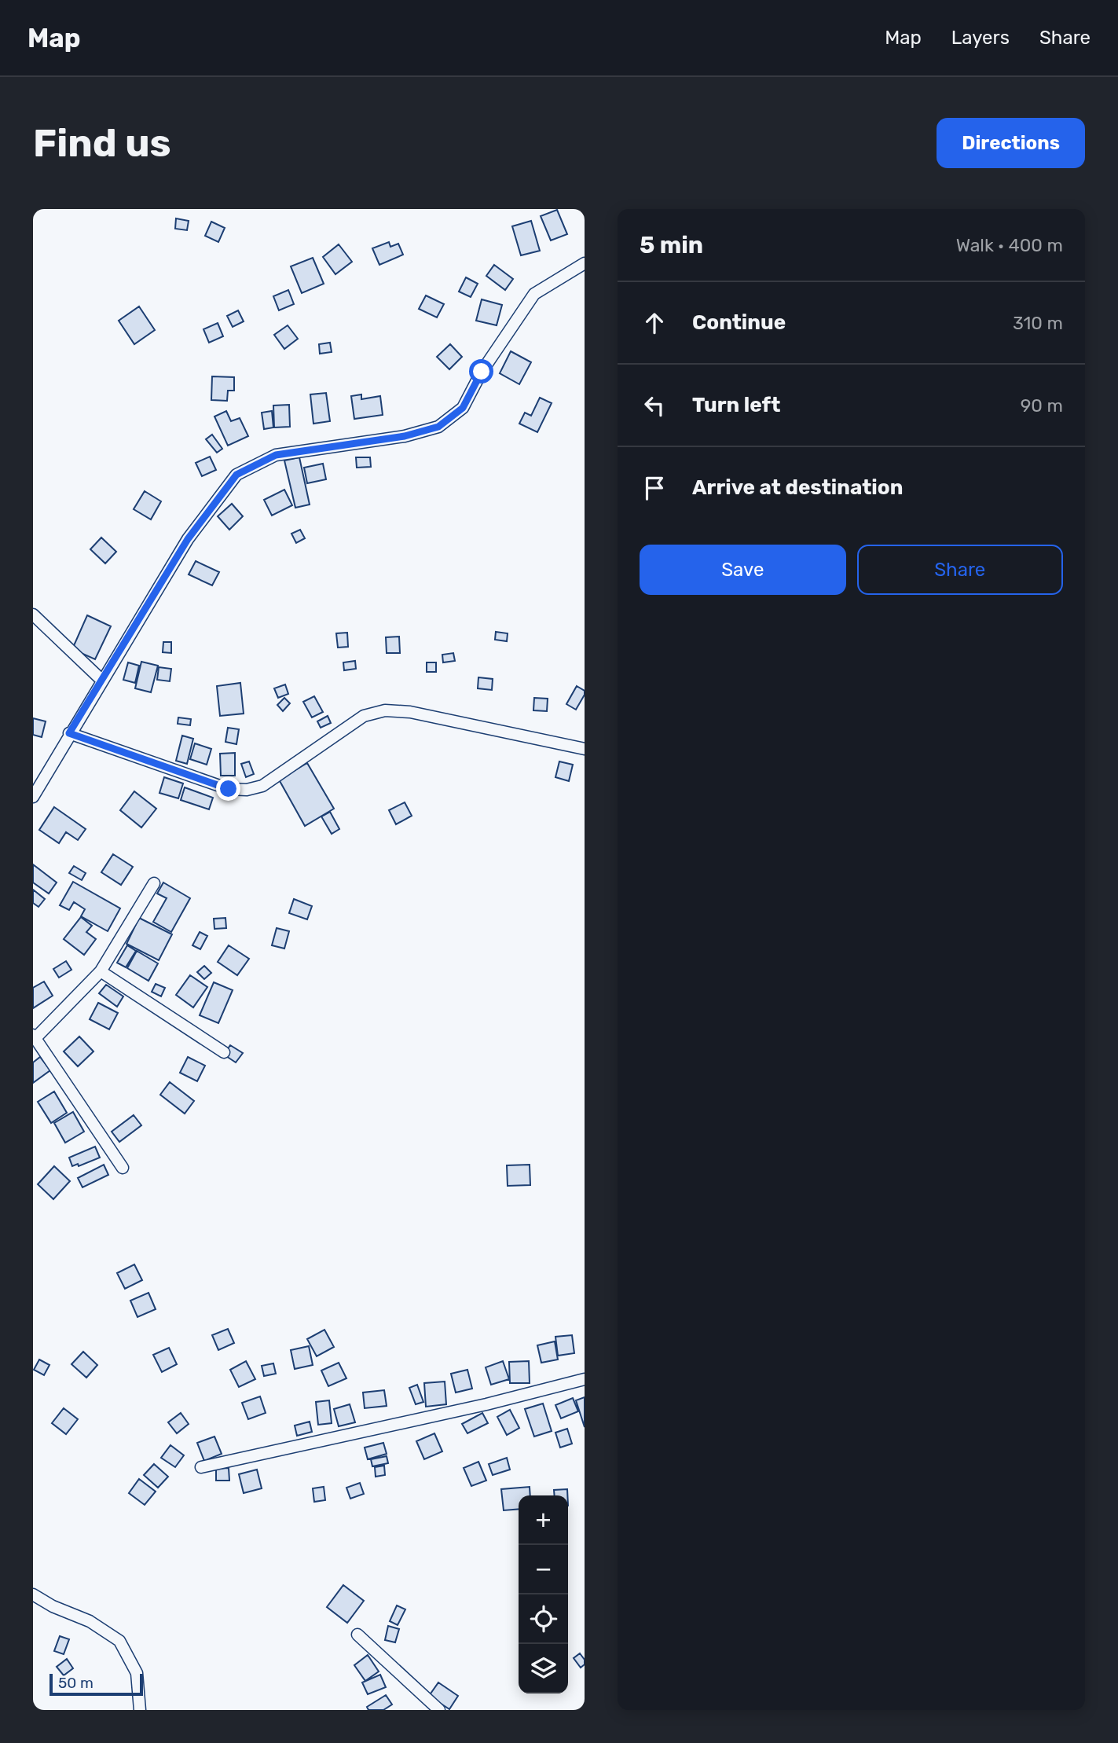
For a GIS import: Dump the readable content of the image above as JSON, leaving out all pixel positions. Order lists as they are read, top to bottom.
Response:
{
  "scale_bar": "50 m",
  "page": {
    "header": "Map",
    "nav": ["Map", "Layers", "Share"],
    "buttons": [
      "Directions",
      ["Save", "Share"]
    ],
    "title": "Find us",
    "heading": ["5 min", "Walk · 400 m"],
    "list": [
      ["Continue", "310 m"],
      ["Turn left", "90 m"],
      "Arrive at destination"
    ],
    "map_buttons": ["+", "−"],
    "scale": "50 m"
  }
}
